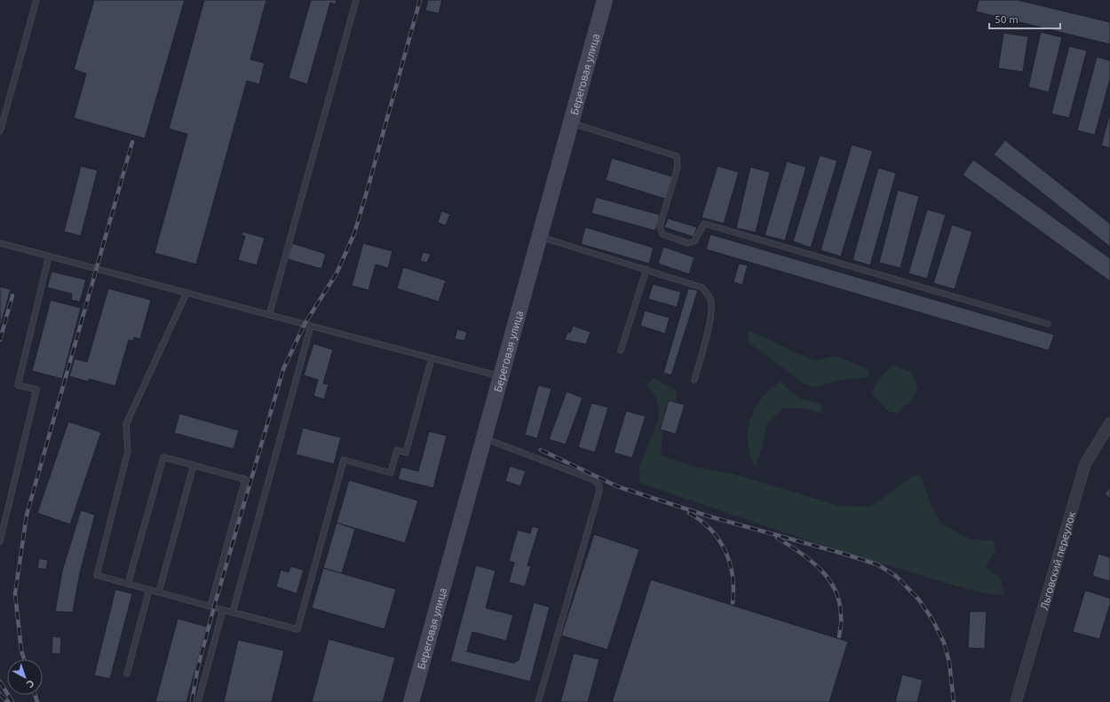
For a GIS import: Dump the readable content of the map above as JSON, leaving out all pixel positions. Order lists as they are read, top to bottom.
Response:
{
  "streets": {
    "street": ["Береговая улица", "Льговский переулок"]
  },
  "scale_bar": "50 m",
  "north": "bottom right"
}
